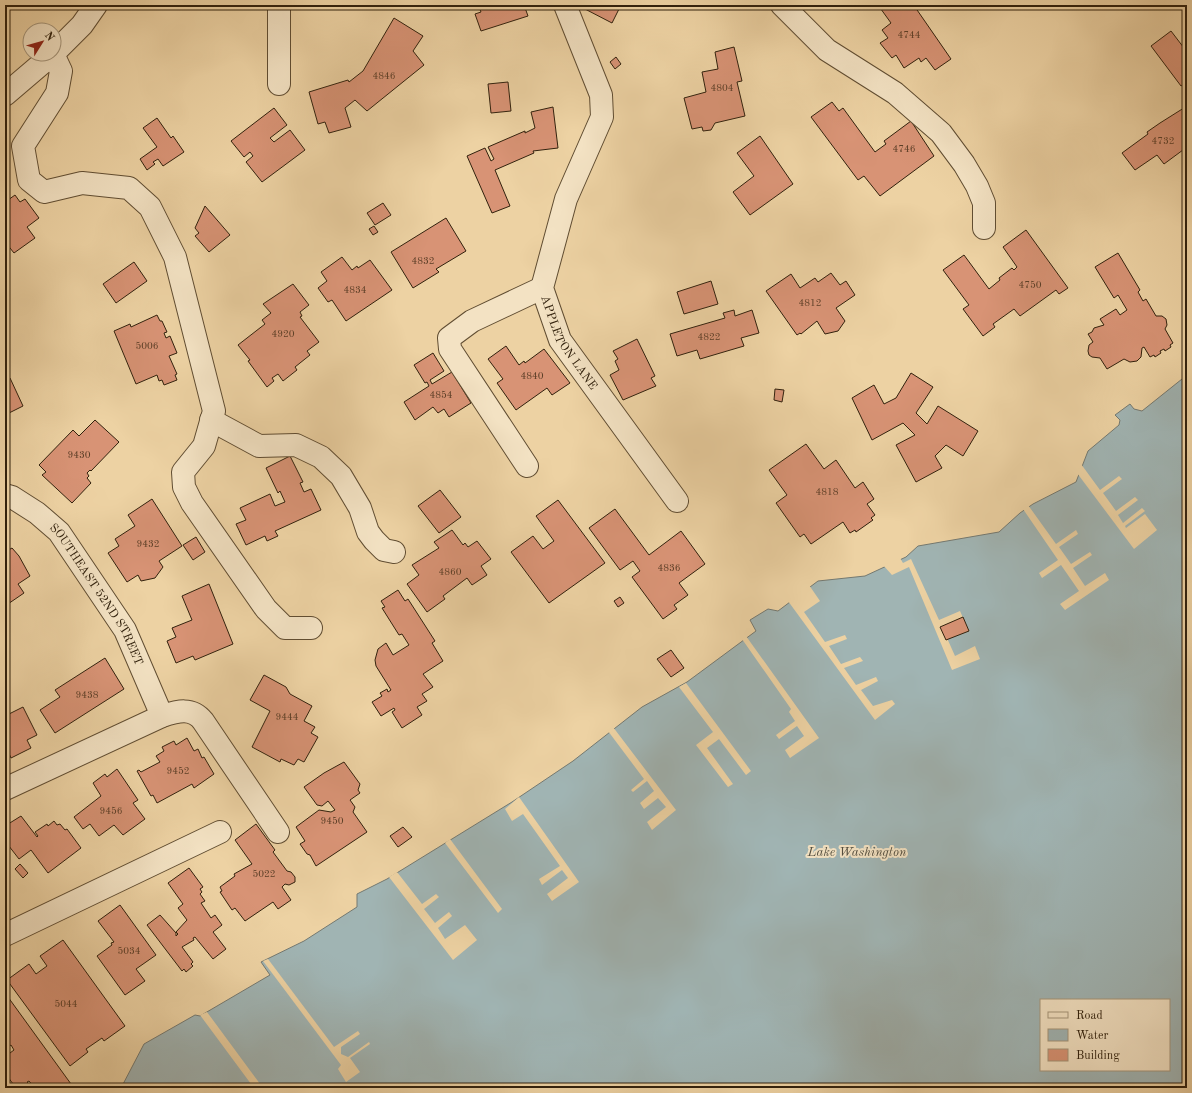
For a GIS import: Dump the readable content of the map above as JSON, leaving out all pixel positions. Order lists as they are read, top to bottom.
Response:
{
  "streets": {
    "street": ["APPLETON LANE", "SOUTHEAST 52ND STREET"]
  },
  "water": ["Lake Washington"],
  "house_numbers": [
    "4744",
    "4846",
    "4804",
    "4732",
    "4746",
    "4832",
    "4750",
    "4834",
    "4812",
    "4920",
    "4822",
    "5006",
    "4840",
    "4854",
    "9430",
    "4818",
    "9432",
    "4836",
    "4860",
    "9438",
    "9444",
    "9452",
    "9456",
    "9450",
    "5022",
    "5034",
    "5044"
  ],
  "legend": ["Road", "Water", "Building"],
  "north": "top right"
}
